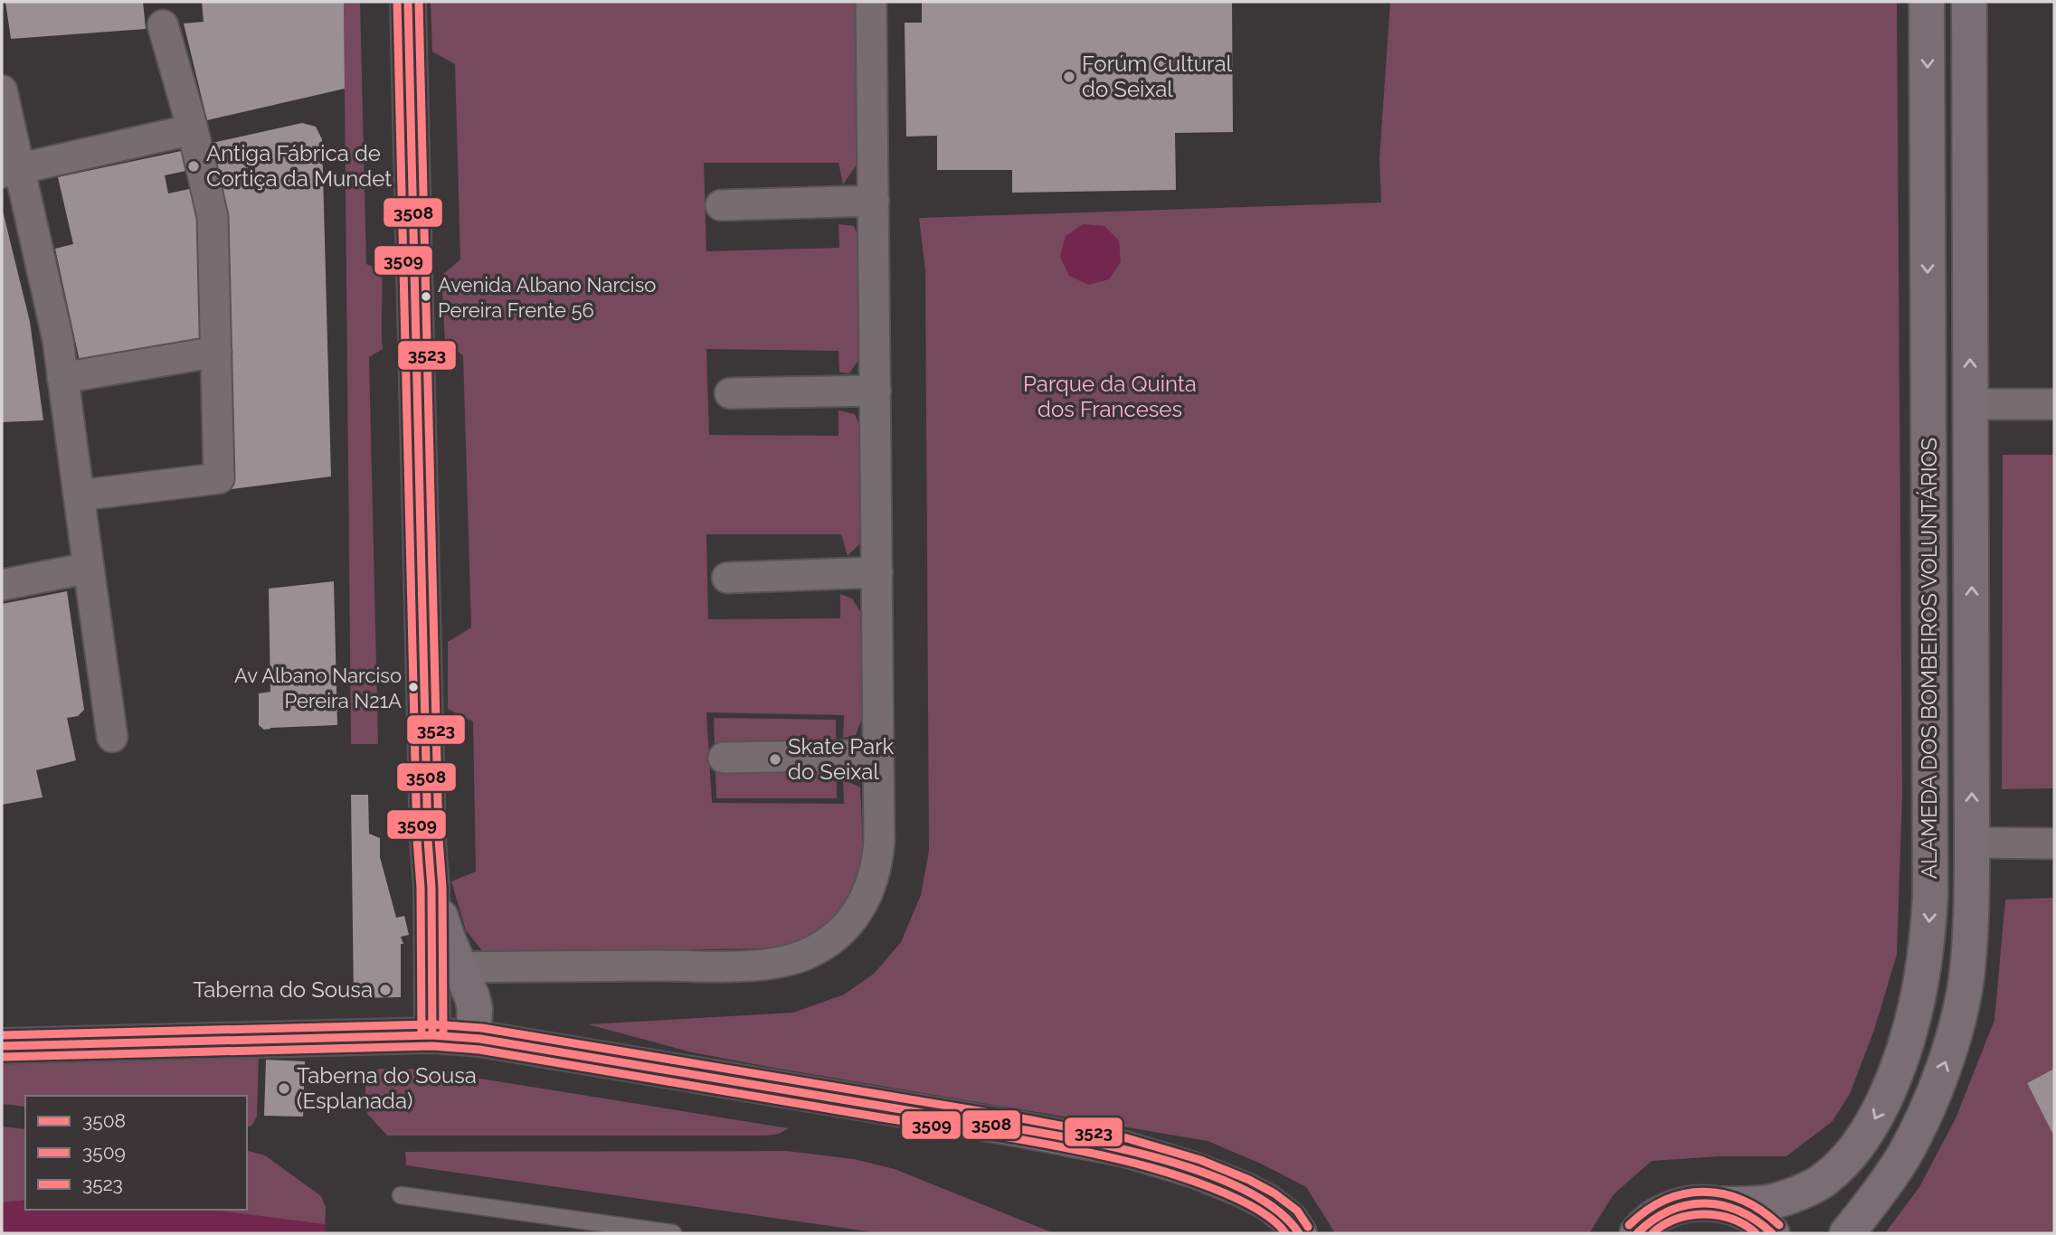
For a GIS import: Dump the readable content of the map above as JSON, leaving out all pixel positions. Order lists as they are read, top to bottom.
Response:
{
  "streets": {
    "main road": ["ALAMEDA DOS BOMBEIROS VOLUNTÁRIOS"]
  },
  "parks": ["Parque da Quinta dos Franceses"],
  "places": [
    "Forúm Cultural do Seixal",
    "Antiga Fábrica de Cortiça da Mundet",
    "Avenida Albano Narciso Pereira Frente 56",
    "Av Albano Narciso Pereira N21A",
    "Skate Park do Seixal",
    "Taberna do Sousa",
    "Taberna do Sousa (Esplanada)"
  ],
  "lines": ["transit line 3508", "transit line 3509", "transit line 3523"],
  "legend": ["3508", "3509", "3523"]
}
